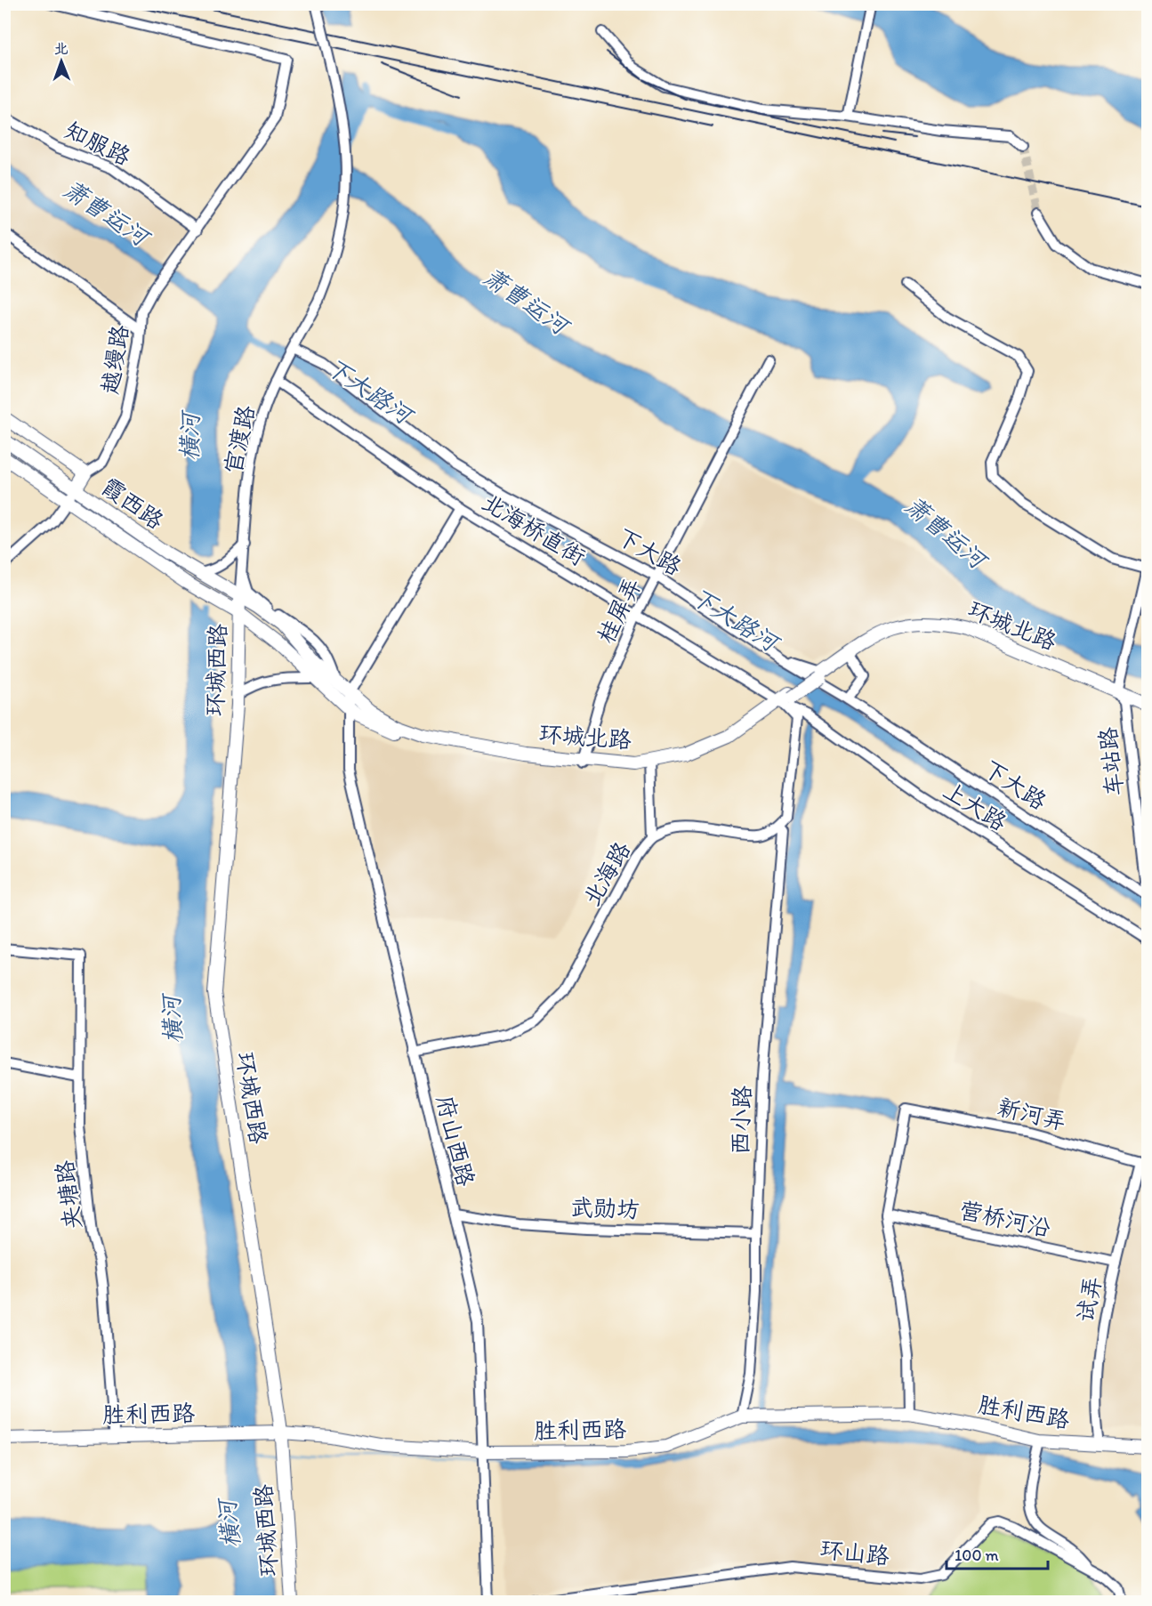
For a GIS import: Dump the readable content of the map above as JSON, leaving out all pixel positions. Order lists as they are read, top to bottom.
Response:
{
  "streets": {
    "main road": [
      "霞西路",
      "环城北路",
      "环城西路",
      "胜利西路"
    ],
    "street": [
      "知服路",
      "越缦路",
      "官渡路",
      "北海桥直街",
      "下大路",
      "桂屏弄",
      "车站路",
      "上大路",
      "北海路",
      "新河弄",
      "西小路",
      "府山西路",
      "夹塘路",
      "武勋坊",
      "营桥河沿",
      "试弄",
      "环山路"
    ]
  },
  "crossings": [
    ["知服路", "越缦路"],
    ["官渡路", "霞西路"],
    ["官渡路", "北海桥直街"],
    ["官渡路", "下大路"],
    ["官渡路", "环城北路"],
    ["官渡路", "环城西路"],
    ["霞西路", "环城北路"],
    ["霞西路", "环城西路"],
    ["北海桥直街", "桂屏弄"],
    ["北海桥直街", "环城北路"],
    ["北海桥直街", "上大路"],
    ["下大路", "桂屏弄"],
    ["下大路", "车站路"],
    ["桂屏弄", "环城北路"],
    ["环城北路", "环城西路"],
    ["环城北路", "车站路"],
    ["环城北路", "上大路"],
    ["环城北路", "府山西路"],
    ["环城西路", "胜利西路"],
    ["北海路", "西小路"],
    ["北海路", "府山西路"],
    ["新河弄", "营桥河沿"],
    ["新河弄", "试弄"],
    ["西小路", "武勋坊"],
    ["西小路", "胜利西路"],
    ["府山西路", "武勋坊"],
    ["府山西路", "胜利西路"],
    ["夹塘路", "胜利西路"],
    ["营桥河沿", "试弄"],
    ["试弄", "胜利西路"]
  ],
  "water": ["萧曹运河", "下大路河", "横河"],
  "scale_bar": "100 m",
  "north": "top"
}
